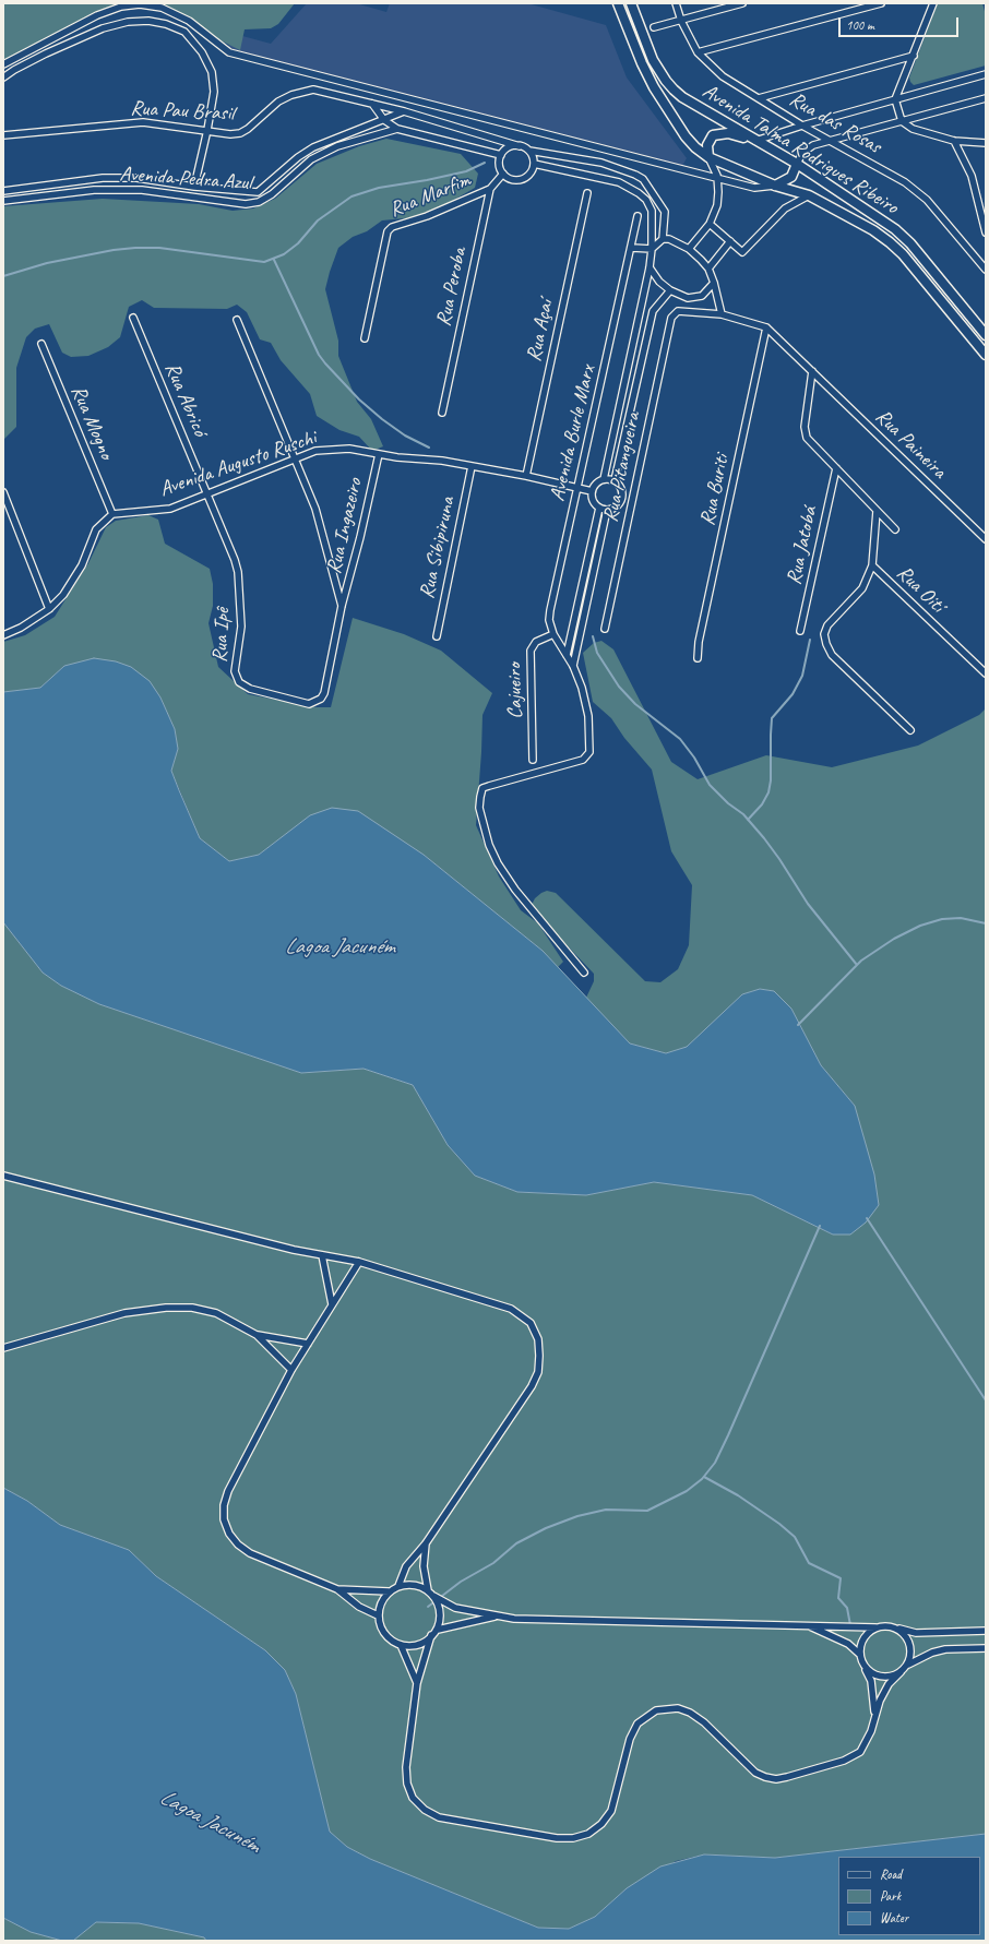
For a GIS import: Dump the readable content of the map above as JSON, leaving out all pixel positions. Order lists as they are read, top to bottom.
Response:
{
  "streets": {
    "main road": ["Avenida Talma Rodrigues Ribeiro"],
    "street": [
      "Rua Pau Brasil",
      "Rua das Rosas",
      "Avenida Pedra Azul",
      "Rua Marfim",
      "Rua Peroba",
      "Rua Açaí",
      "Rua Abricó",
      "Rua Mogno",
      "Avenida Burle Marx",
      "Rua Paineira",
      "Avenida Augusto Ruschi",
      "Rua Pitangueira",
      "Rua Buriti",
      "Rua Ingazeiro",
      "Rua Jatobá",
      "Rua Sibipiruna",
      "Rua Oití",
      "Rua Ipê",
      "Cajueiro"
    ]
  },
  "crossings": [
    ["Rua Pau Brasil", "Avenida Pedra Azul"],
    ["Rua Marfim", "Rua Peroba"],
    ["Rua Açaí", "Avenida Augusto Ruschi"],
    ["Rua Abricó", "Avenida Augusto Ruschi"],
    ["Rua Abricó", "Rua Ipê"],
    ["Rua Mogno", "Avenida Augusto Ruschi"],
    ["Avenida Burle Marx", "Avenida Augusto Ruschi"],
    ["Avenida Burle Marx", "Cajueiro"],
    ["Rua Paineira", "Rua Buriti"],
    ["Avenida Augusto Ruschi", "Rua Ingazeiro"],
    ["Avenida Augusto Ruschi", "Rua Sibipiruna"],
    ["Avenida Augusto Ruschi", "Rua Ipê"],
    ["Rua Ingazeiro", "Rua Ipê"]
  ],
  "water": ["Lagoa Jacuném"],
  "legend": ["Road", "Park", "Water"],
  "scale_bar": "100 m"
}
